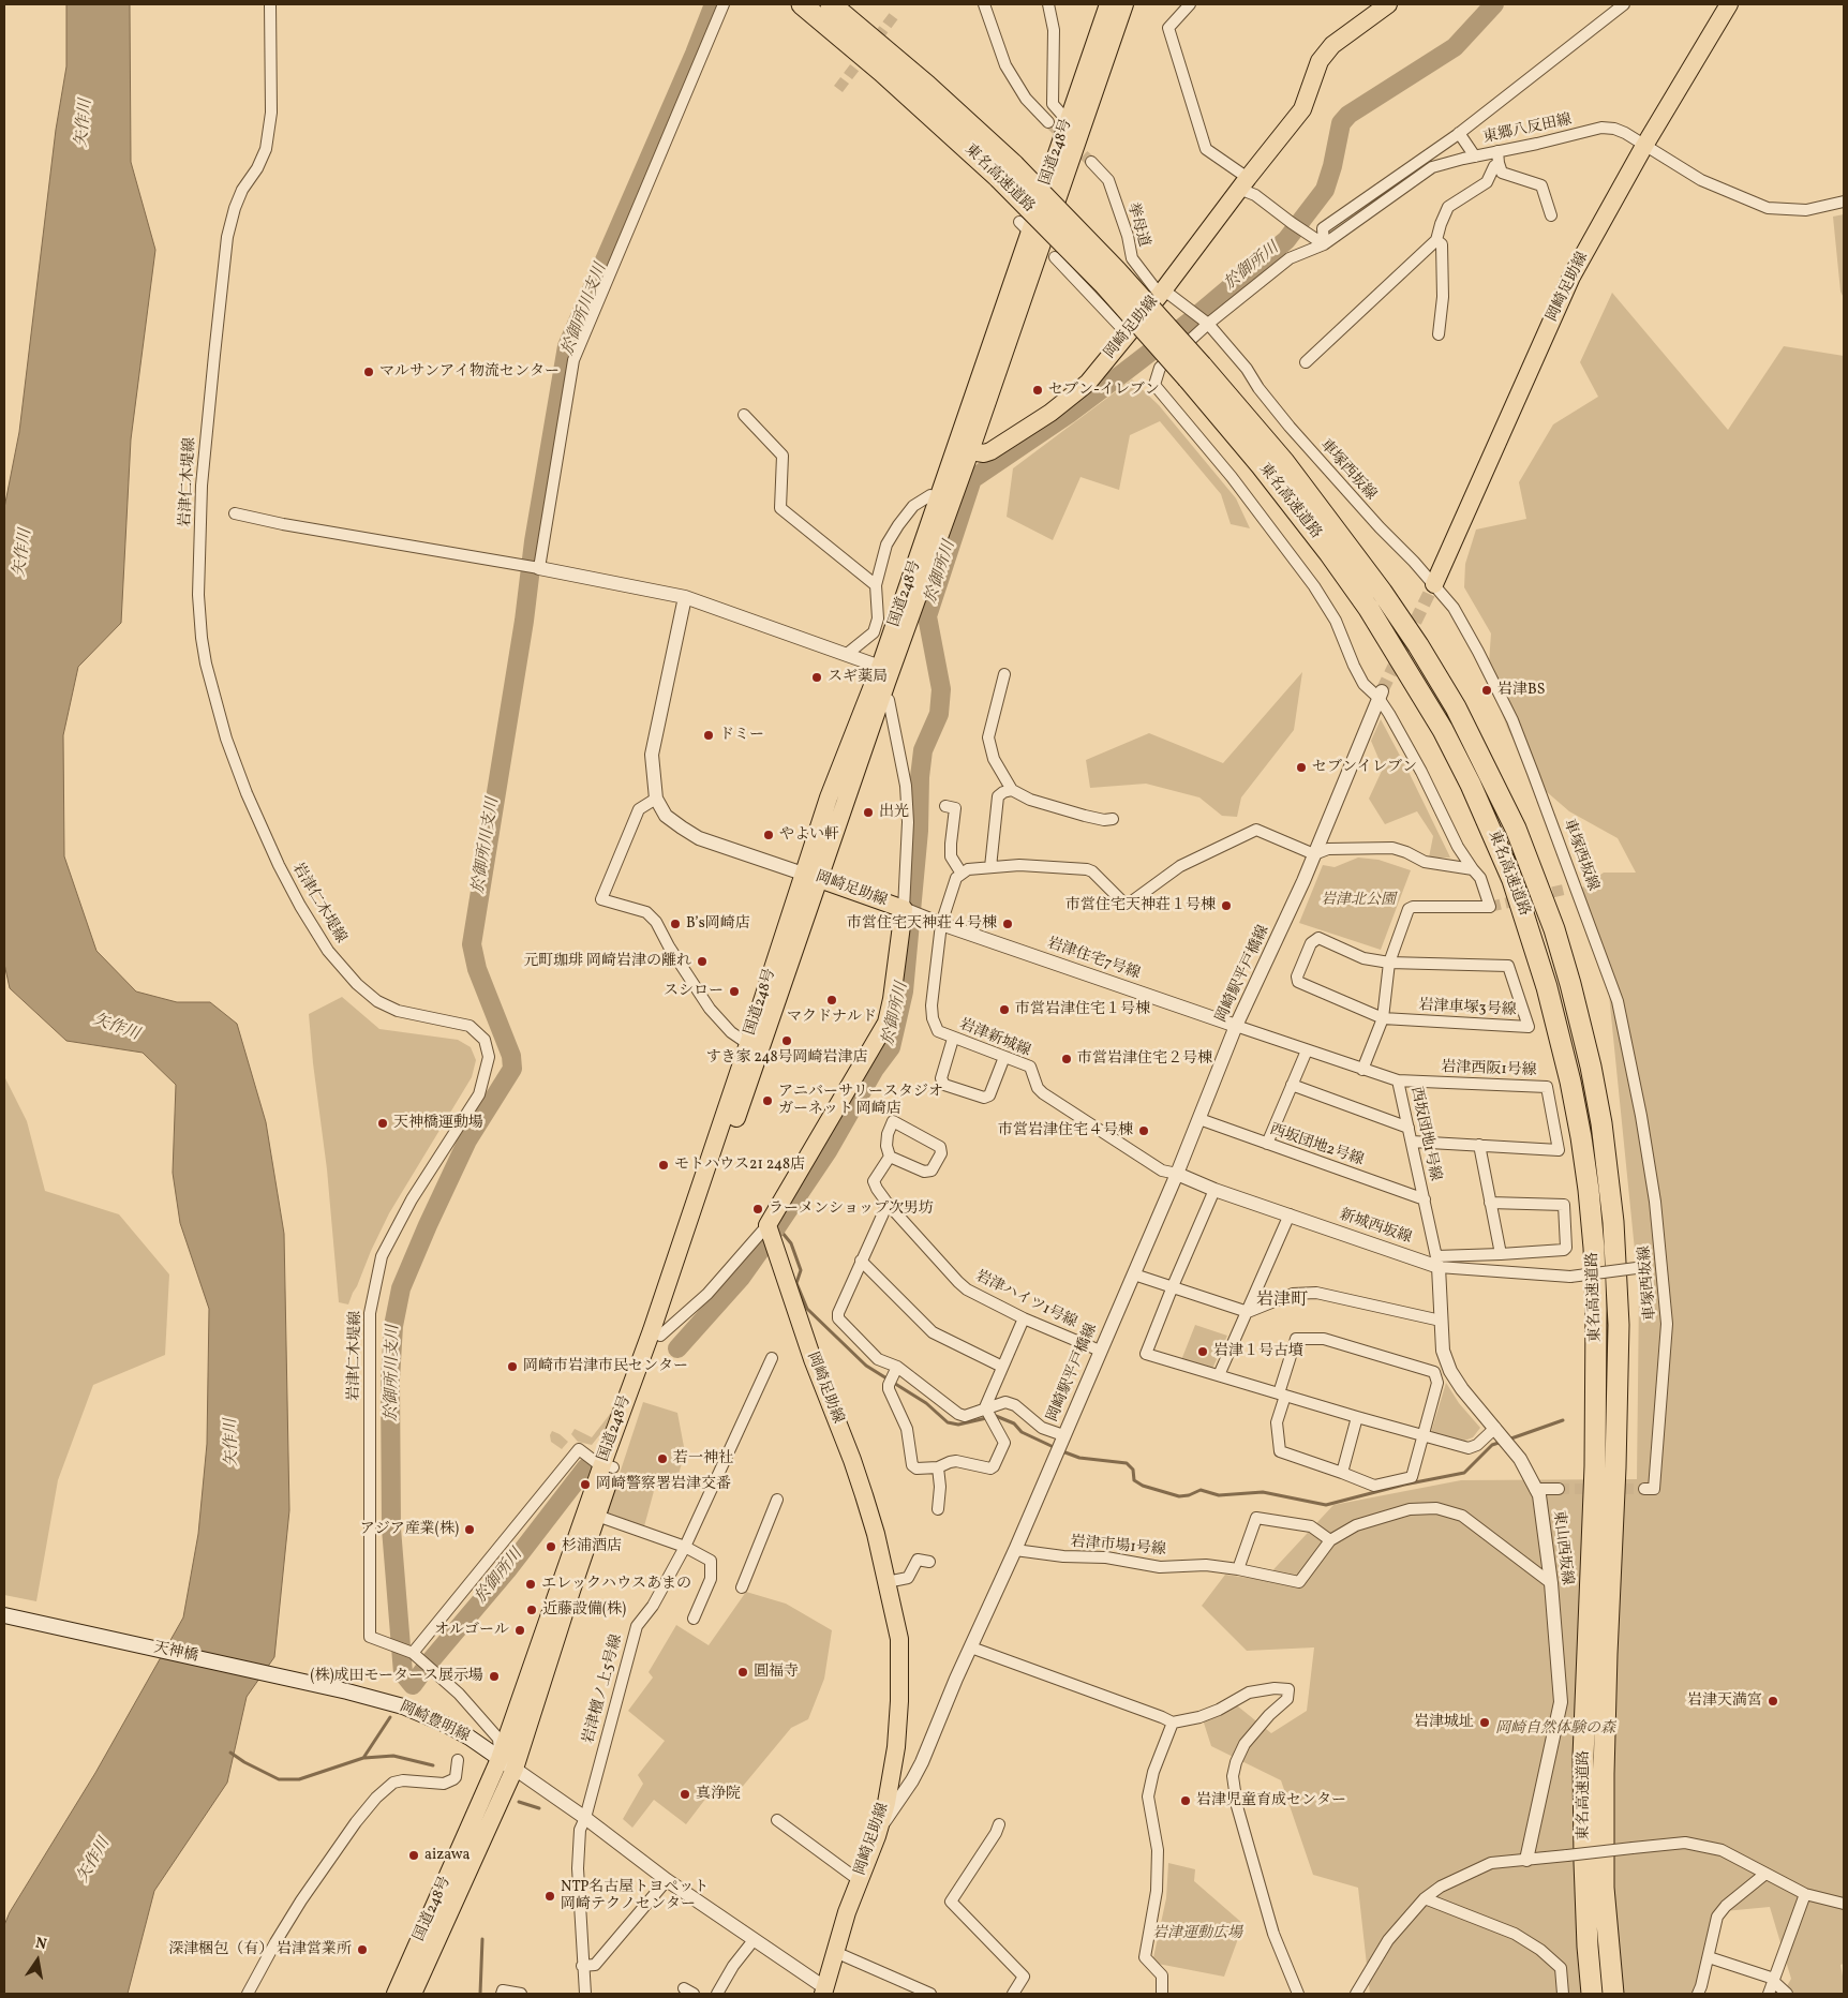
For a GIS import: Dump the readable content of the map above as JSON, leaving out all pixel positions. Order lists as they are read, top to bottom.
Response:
{
  "streets": {
    "highway": ["東名高速道路"],
    "main road": [
      "国道248号",
      "岡崎足助線",
      "天神橋",
      "岡崎豊明線"
    ],
    "street": [
      "東郷八反田線",
      "挙母道",
      "車塚西坂線",
      "岩津仁木堤線",
      "岩津住宅7号線",
      "岡崎駅平戸橋線",
      "岩津車塚3号線",
      "岩津新城線",
      "岩津西阪1号線",
      "西坂団地1号線",
      "西坂団地2号線",
      "新城西坂線",
      "岩津ハイツ1号線",
      "岩津市場1号線",
      "東山西坂線",
      "岩津檀ノ上5号線"
    ]
  },
  "crossings": [
    ["東郷八反田線", "岡崎足助線"],
    ["東郷八反田線", "車塚西坂線"],
    ["国道248号", "岡崎足助線"],
    ["国道248号", "岡崎豊明線"],
    ["挙母道", "岡崎足助線"],
    ["挙母道", "車塚西坂線"],
    ["岡崎足助線", "車塚西坂線"],
    ["岡崎足助線", "岩津住宅7号線"],
    ["岡崎足助線", "岡崎駅平戸橋線"],
    ["車塚西坂線", "新城西坂線"],
    ["岩津住宅7号線", "岡崎駅平戸橋線"],
    ["岩津住宅7号線", "岩津新城線"],
    ["岩津住宅7号線", "西坂団地1号線"],
    ["岡崎駅平戸橋線", "岩津新城線"],
    ["岡崎駅平戸橋線", "西坂団地1号線"],
    ["岡崎駅平戸橋線", "西坂団地2号線"],
    ["岡崎駅平戸橋線", "新城西坂線"],
    ["岡崎駅平戸橋線", "岩津ハイツ1号線"],
    ["岡崎駅平戸橋線", "岩津市場1号線"],
    ["岩津新城線", "新城西坂線"],
    ["岩津西阪1号線", "西坂団地1号線"],
    ["西坂団地1号線", "西坂団地2号線"],
    ["西坂団地1号線", "新城西坂線"],
    ["西坂団地1号線", "東山西坂線"],
    ["新城西坂線", "東山西坂線"],
    ["岩津市場1号線", "東山西坂線"],
    ["天神橋", "岡崎豊明線"]
  ],
  "districts": ["岩津町"],
  "water": ["矢作川", "於御所川", "於御所川支川"],
  "parks": ["岩津北公園", "岡崎自然体験の森", "岩津運動広場"],
  "places": [
    "マルサンアイ物流センター",
    "セブン-イレブン",
    "スギ薬局",
    "岩津BS",
    "ドミー",
    "セブンイレブン",
    "出光",
    "やよい軒",
    "市営住宅天神荘１号棟",
    "B’s岡崎店",
    "市営住宅天神荘４号棟",
    "元町珈琲 岡崎岩津の離れ",
    "スシロー",
    "マクドナルド",
    "市営岩津住宅１号棟",
    "すき家 248号岡崎岩津店",
    "市営岩津住宅２号棟",
    "アニバーサリースタジオ ガーネット 岡崎店",
    "天神橋運動場",
    "市営岩津住宅４号棟",
    "モトハウス21 248店",
    "ラーメンショップ次男坊",
    "岩津１号古墳",
    "岡崎市岩津市民センター",
    "若一神社",
    "岡崎警察署岩津交番",
    "アジア産業(株)",
    "杉浦酒店",
    "エレックハウスあまの",
    "近藤設備(株)",
    "オルゴール",
    "圓福寺",
    "(株)成田モータース展示場",
    "岩津天満宮",
    "岩津城址",
    "真浄院",
    "岩津児童育成センター",
    "aizawa",
    "NTP名古屋トヨペット 岡崎テクノセンター",
    "深津梱包（有） 岩津営業所"
  ],
  "north": "top"
}
